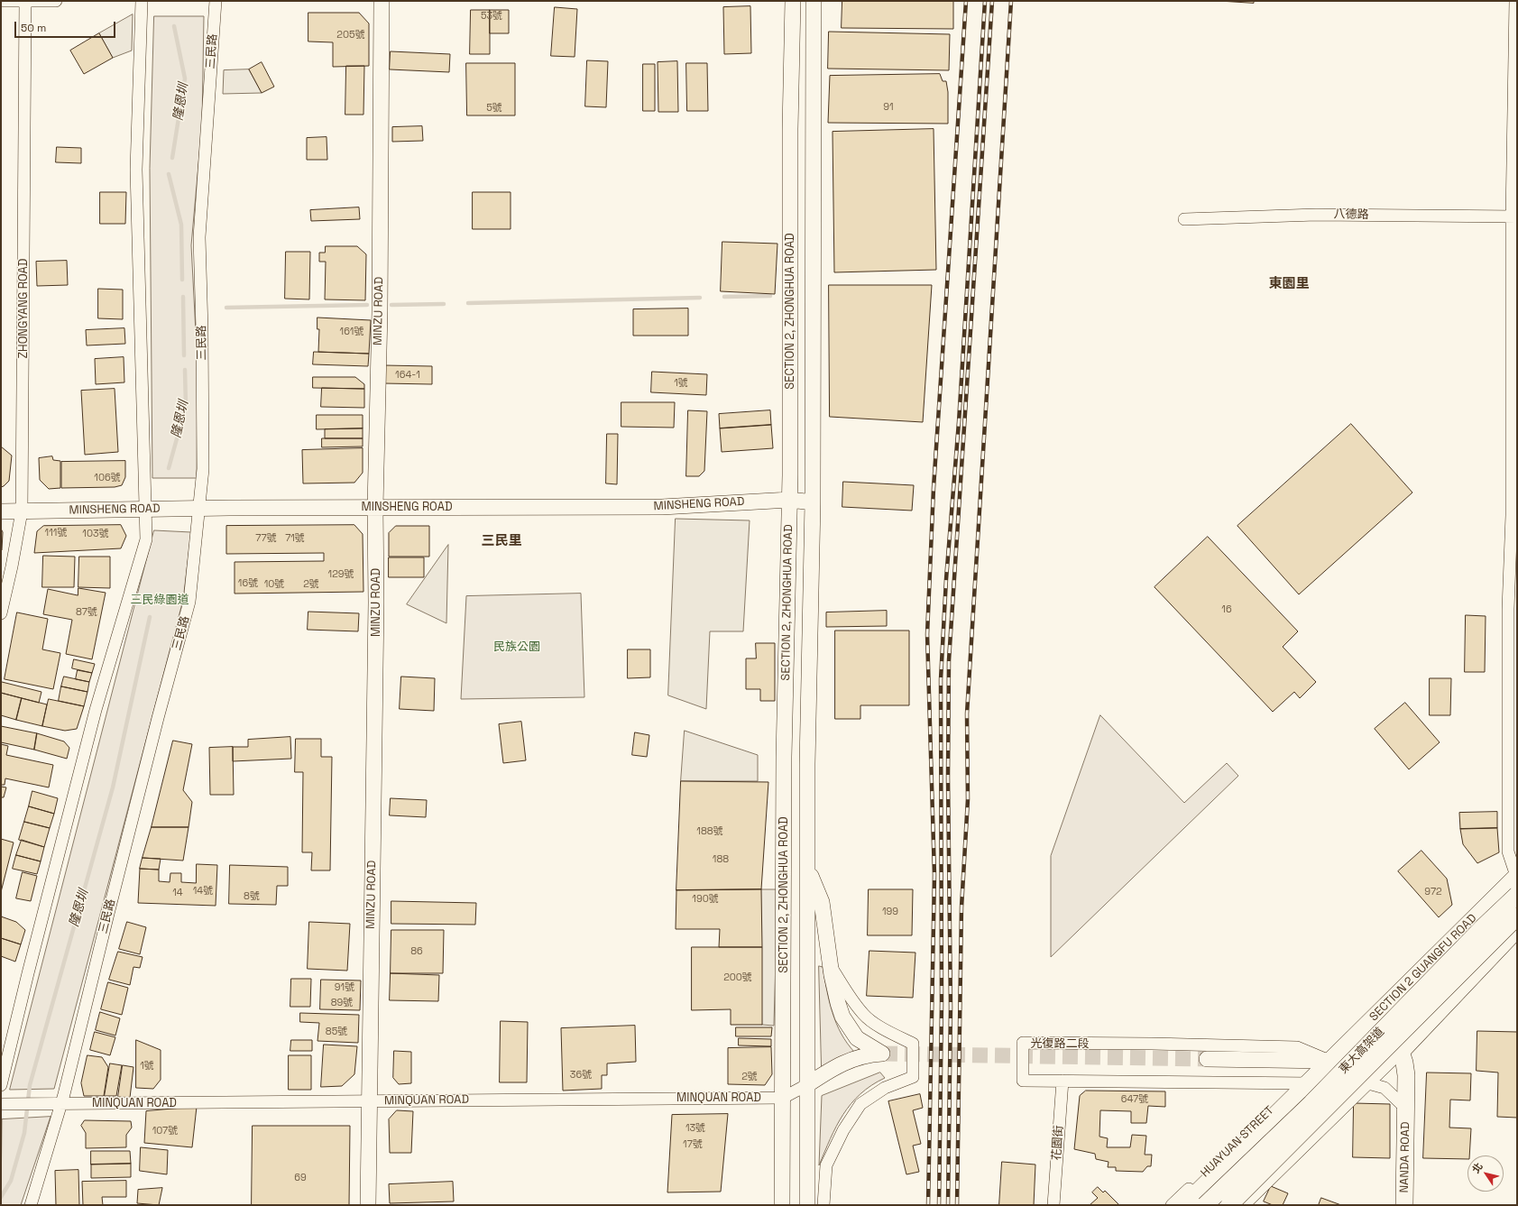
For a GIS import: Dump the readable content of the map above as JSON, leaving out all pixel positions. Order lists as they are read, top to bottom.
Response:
{
  "streets": {
    "main road": ["SECTION 2 GUANGFU ROAD", "東大高架道", "NANDA ROAD"],
    "street": [
      "三民路",
      "八德路",
      "ZHONGYANG ROAD",
      "MINZU ROAD",
      "SECTION 2, ZHONGHUA ROAD",
      "MINSHENG ROAD",
      "光復路二段",
      "MINQUAN ROAD",
      "HUAYUAN STREET",
      "花園街"
    ]
  },
  "crossings": [
    ["三民路", "MINSHENG ROAD"],
    ["三民路", "MINQUAN ROAD"],
    ["ZHONGYANG ROAD", "MINSHENG ROAD"],
    ["MINZU ROAD", "MINSHENG ROAD"],
    ["MINZU ROAD", "MINQUAN ROAD"],
    ["SECTION 2, ZHONGHUA ROAD", "MINSHENG ROAD"],
    ["SECTION 2, ZHONGHUA ROAD", "MINQUAN ROAD"],
    ["SECTION 2 GUANGFU ROAD", "光復路二段"],
    ["光復路二段", "HUAYUAN STREET"],
    ["光復路二段", "花園街"],
    ["光復路二段", "NANDA ROAD"]
  ],
  "districts": ["東園里", "三民里"],
  "water": ["隆恩圳"],
  "parks": ["三民綠園道", "民族公園"],
  "house_numbers": [
    "53號",
    "205號",
    "91",
    "5號",
    "161號",
    "164-1",
    "1號",
    "106號",
    "111號",
    "103號",
    "77號",
    "71號",
    "129號",
    "16號",
    "10號",
    "2號",
    "16",
    "87號",
    "188號",
    "188",
    "14號",
    "972",
    "14",
    "8號",
    "190號",
    "199",
    "86",
    "200號",
    "91號",
    "89號",
    "85號",
    "1號",
    "36號",
    "2號",
    "647號",
    "13號",
    "107號",
    "17號",
    "69"
  ],
  "scale_bar": "50 m",
  "north": "top left"
}
